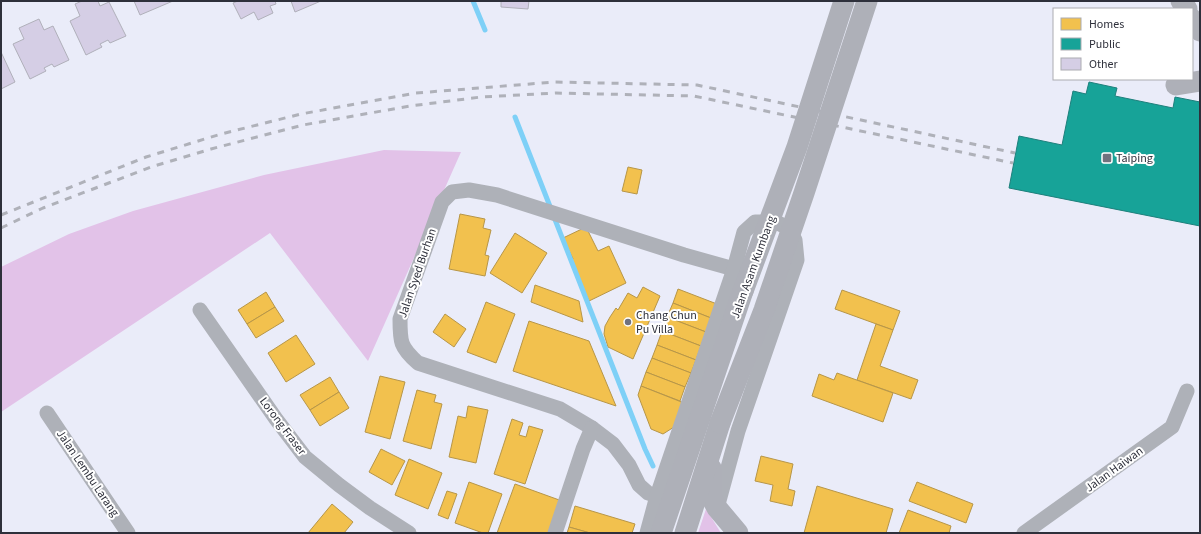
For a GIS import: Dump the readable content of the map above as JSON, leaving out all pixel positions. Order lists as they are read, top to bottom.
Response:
{
  "streets": {
    "main road": ["Jalan Asam Kumbang"],
    "street": [
      "Jalan Syed Burhan",
      "Lorong Fraser",
      "Jalan Haiwan",
      "Jalan Lembu Larang"
    ]
  },
  "places": {
    "transit": ["Taiping"],
    "other": ["Chang Chun Pu Villa"]
  },
  "legend": ["Homes", "Public", "Other"]
}
